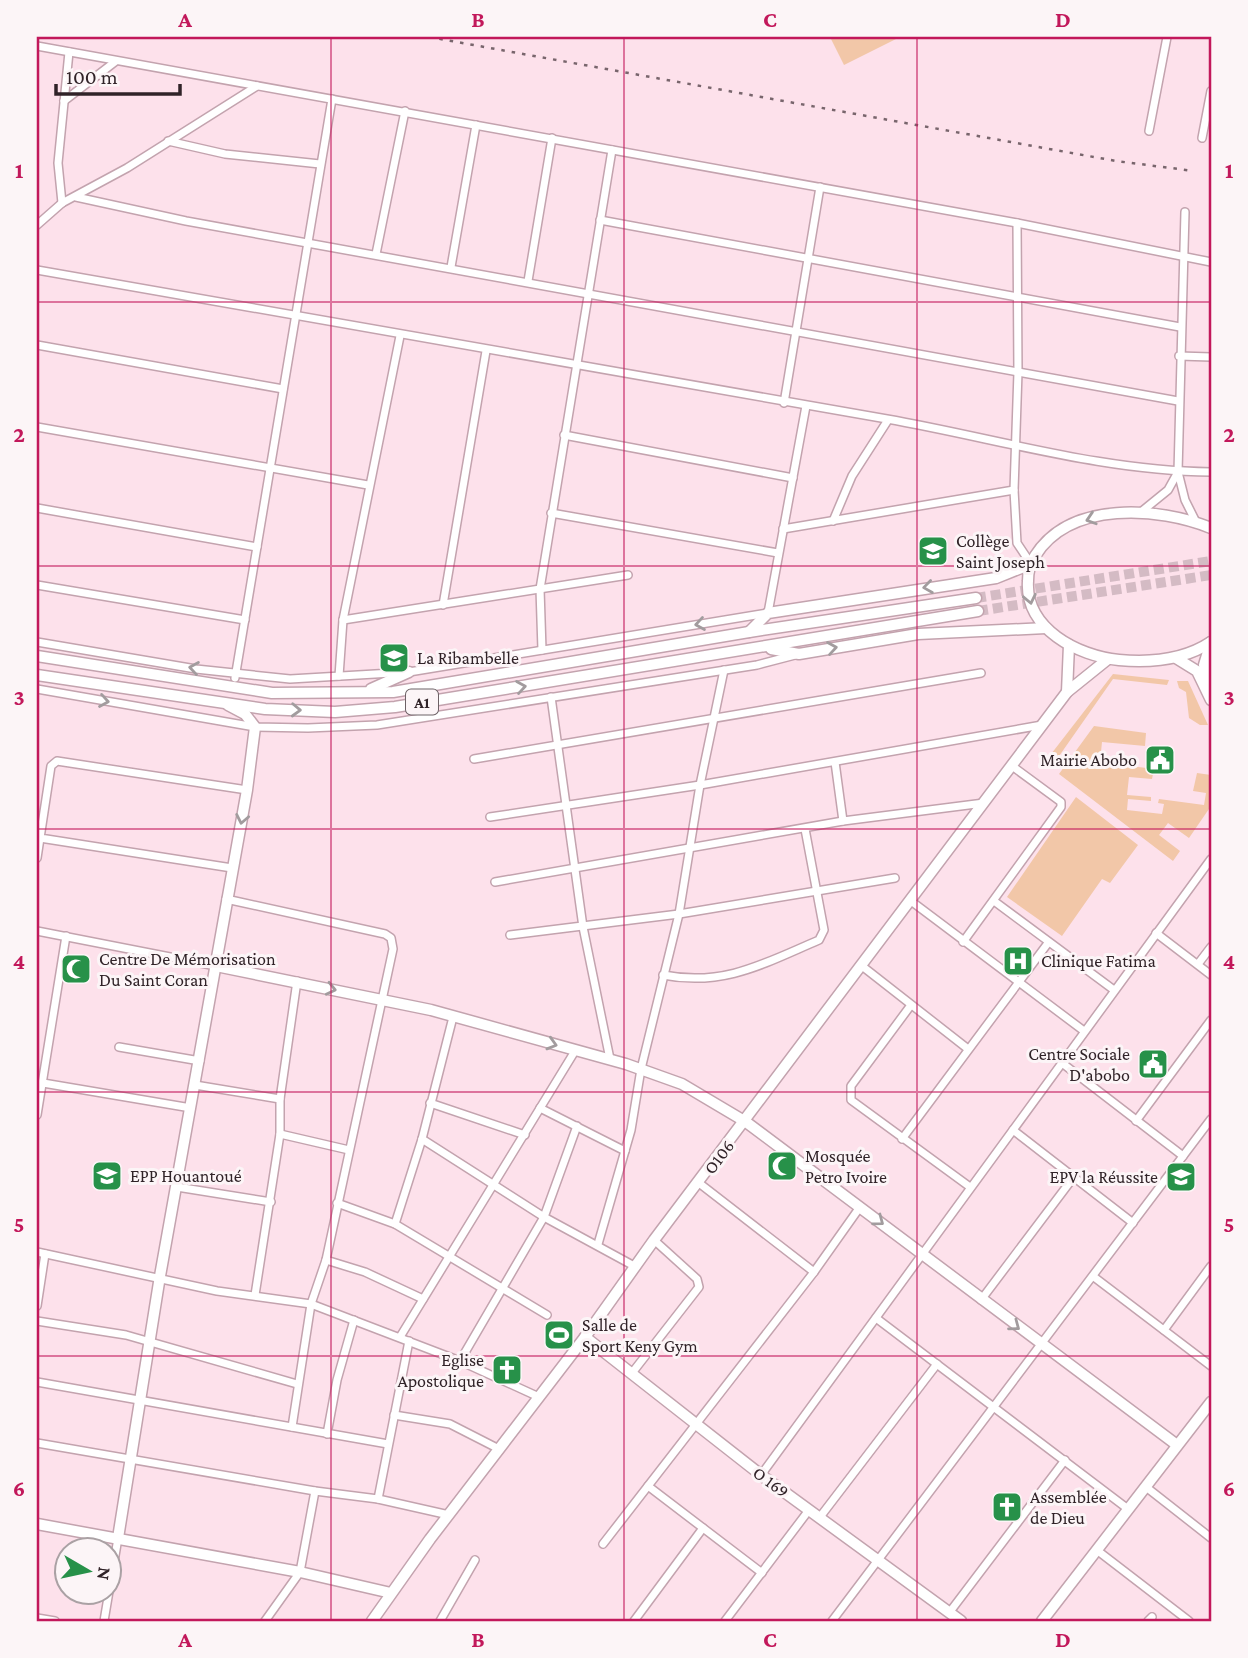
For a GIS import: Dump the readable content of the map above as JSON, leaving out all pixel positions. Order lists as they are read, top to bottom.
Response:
{
  "streets": {
    "main road": ["A1", "O106", "O 169"]
  },
  "crossings": [
    ["O106", "O 169"]
  ],
  "places": {
    "school or university": [
      "Collège Saint Joseph",
      "La Ribambelle",
      "EPP Houantoué",
      "EPV la Réussite"
    ],
    "public building": ["Mairie Abobo", "Centre Sociale D'abobo"],
    "hospital": ["Clinique Fatima"],
    "mosque": ["Centre De Mémorisation Du Saint Coran", "Mosquée Petro Ivoire"],
    "sports": ["Salle de Sport Keny Gym"],
    "church": ["Eglise Apostolique", "Assemblée de Dieu"]
  },
  "scale_bar": "100 m",
  "north": "right",
  "grid": {
    "columns": [
      "A",
      "B",
      "C",
      "D"
    ],
    "rows": [
      "1",
      "2",
      "3",
      "4",
      "5",
      "6"
    ]
  }
}
